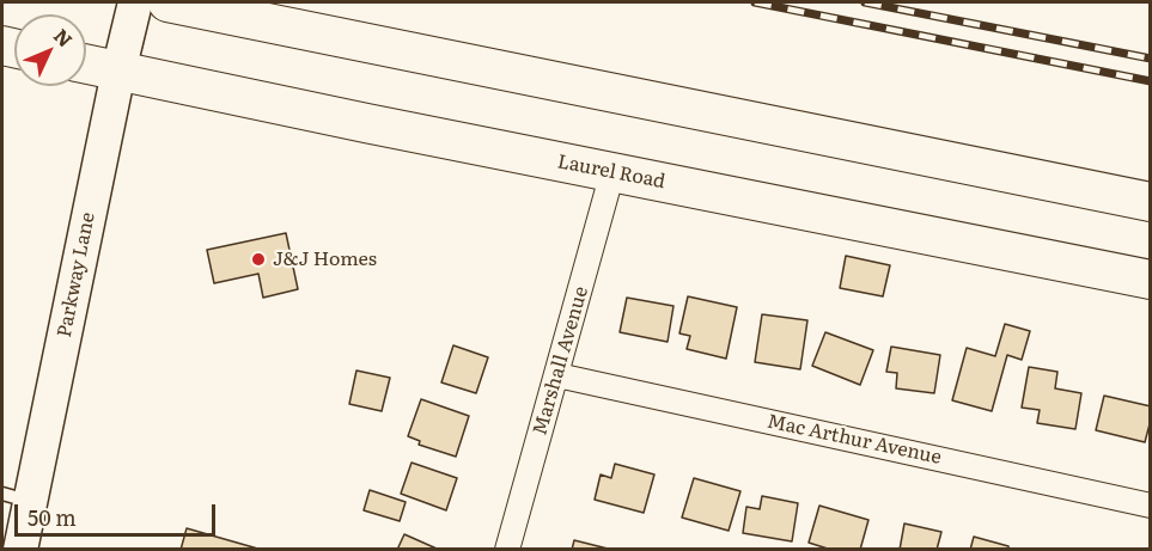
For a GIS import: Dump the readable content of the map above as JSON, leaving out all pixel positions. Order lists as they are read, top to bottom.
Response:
{
  "streets": {
    "main road": ["Laurel Road", "Parkway Lane"],
    "street": ["Marshall Avenue", "Mac Arthur Avenue"]
  },
  "crossings": [
    ["Laurel Road", "Parkway Lane"],
    ["Laurel Road", "Marshall Avenue"],
    ["Marshall Avenue", "Mac Arthur Avenue"]
  ],
  "places": ["J&J Homes"],
  "scale_bar": "50 m",
  "north": "top right"
}
